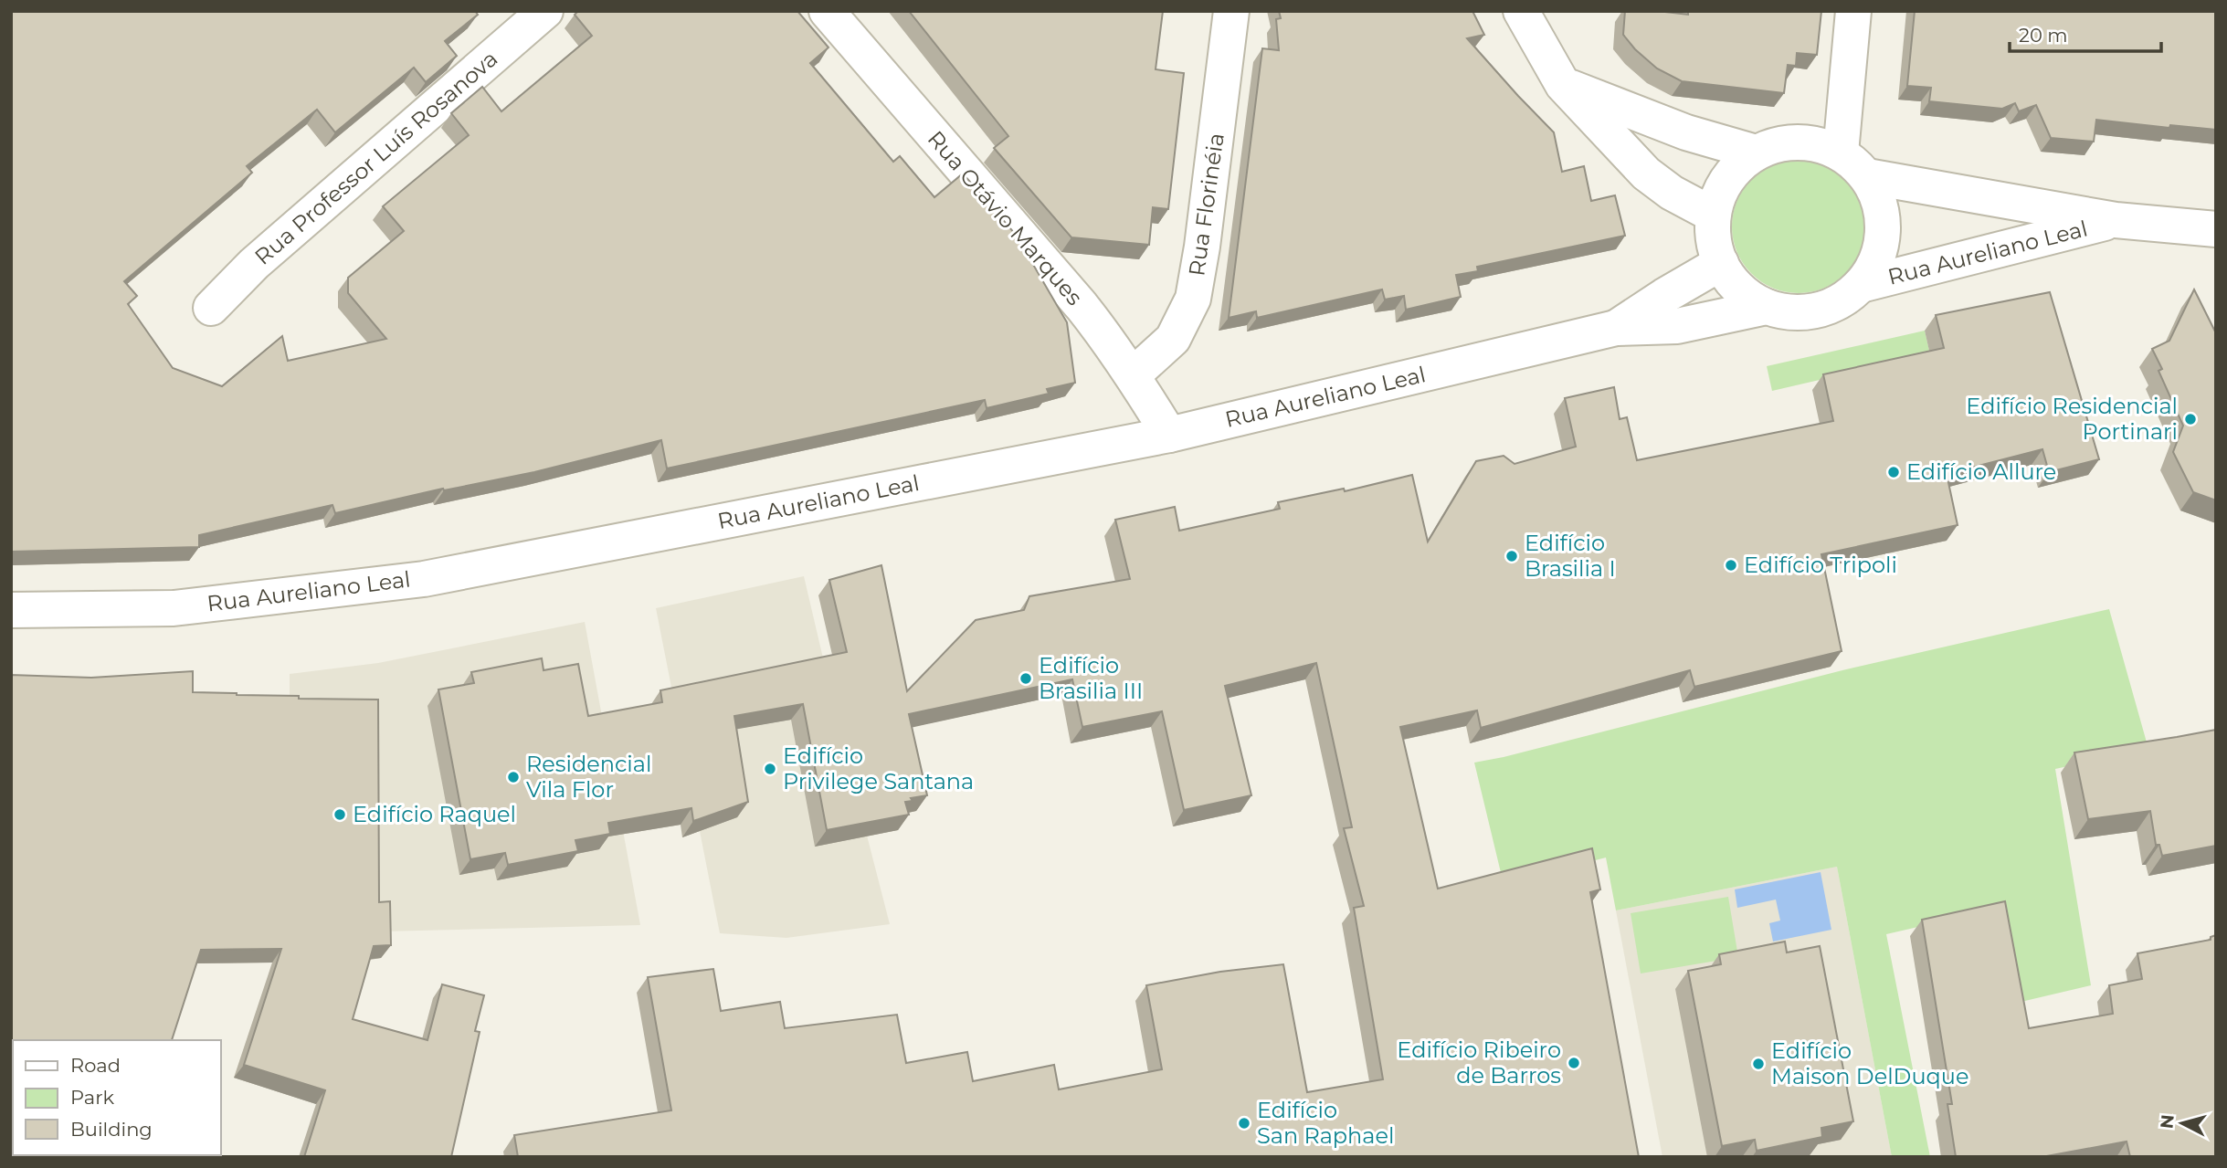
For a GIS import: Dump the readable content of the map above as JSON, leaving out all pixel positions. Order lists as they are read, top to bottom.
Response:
{
  "streets": {
    "street": [
      "Rua Professor Luís Rosanova",
      "Rua Florinéia",
      "Rua Otávio Marques",
      "Rua Aureliano Leal"
    ]
  },
  "crossings": [
    ["Rua Florinéia", "Rua Otávio Marques"],
    ["Rua Otávio Marques", "Rua Aureliano Leal"]
  ],
  "places": [
    "Edifício Residencial Portinari",
    "Edifício Allure",
    "Edifício Brasilia I",
    "Edifício Tripoli",
    "Edifício Brasilia III",
    "Edifício Privilege Santana",
    "Residencial Vila Flor",
    "Edifício Raquel",
    "Edifício Ribeiro de Barros",
    "Edifício Maison DelDuque",
    "Edifício San Raphael"
  ],
  "legend": ["Road", "Park", "Building"],
  "scale_bar": "20 m",
  "north": "left"
}
